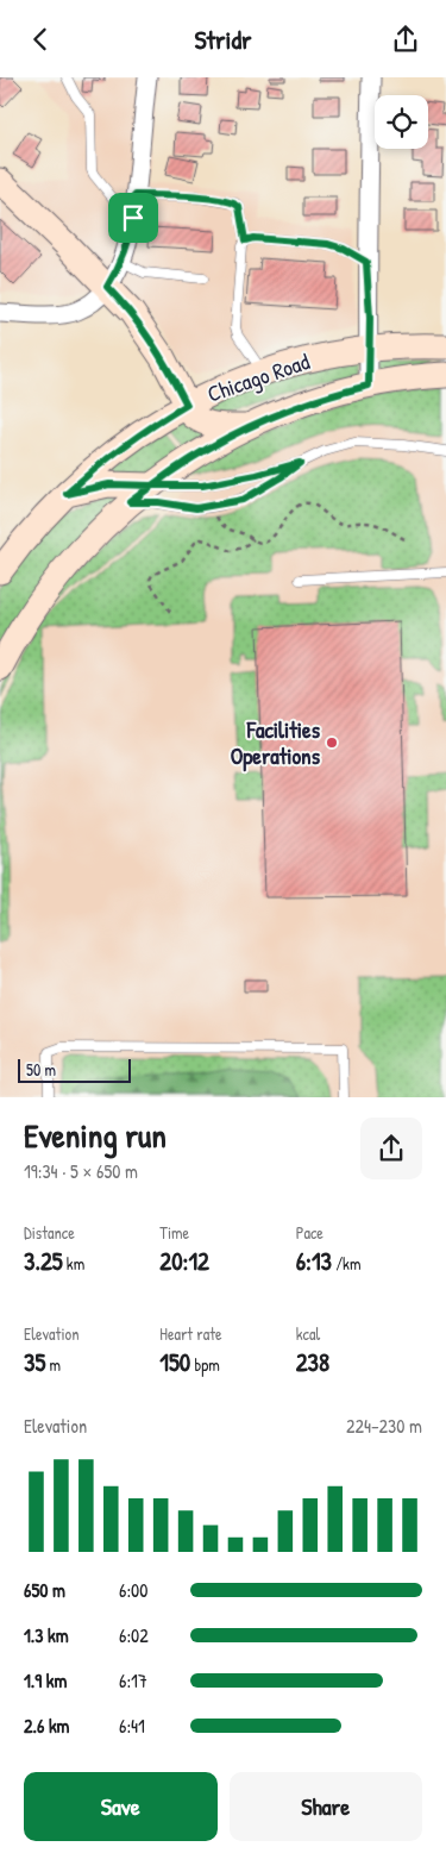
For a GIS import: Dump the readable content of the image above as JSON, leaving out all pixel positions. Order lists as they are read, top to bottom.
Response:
{
  "streets": {
    "main road": ["Chicago Road"]
  },
  "places": ["Facilities Operations"],
  "scale_bar": "50 m",
  "page": {
    "header": "Stridr",
    "scale": "50 m",
    "heading": ["Evening run", "19:34 · 5 × 650 m"],
    "stats": [
      ["Distance", "3.25 km"],
      ["Time", "20:12"],
      ["Pace", "6:13 /km"],
      ["Elevation", "35 m"],
      ["Heart rate", "150 bpm"],
      ["kcal", "238"]
    ],
    "chart": ["Elevation", "224–230 m"],
    "list": [
      {
        "name": "650 m",
        "note": "6:00"
      },
      {
        "name": "1.3 km",
        "note": "6:02"
      },
      {
        "name": "1.9 km",
        "note": "6:17"
      },
      {
        "name": "2.6 km",
        "note": "6:41"
      }
    ],
    "buttons": ["Save", "Share"]
  }
}
